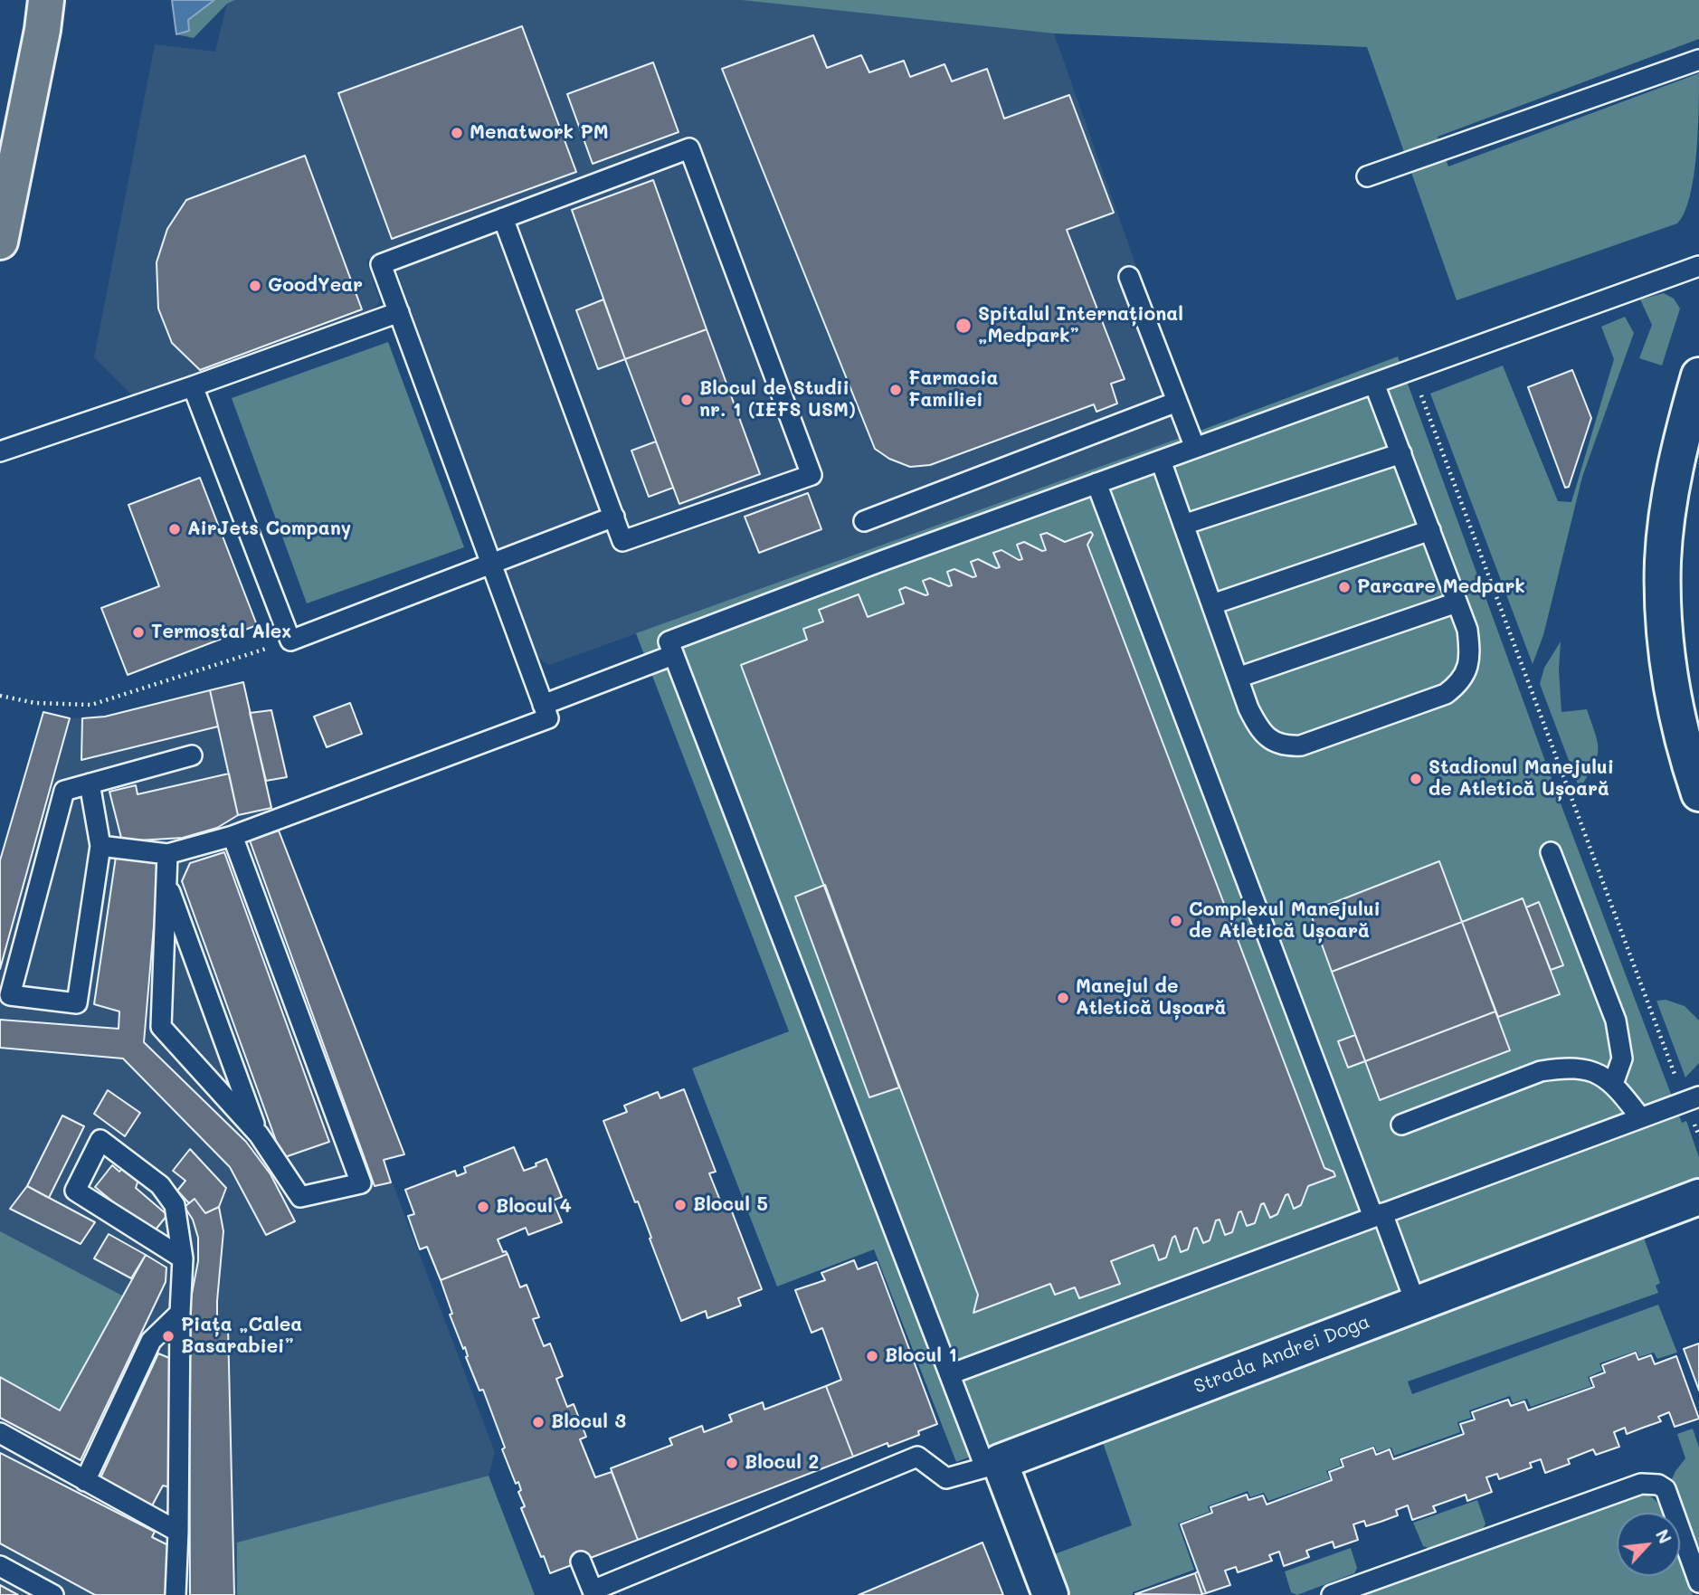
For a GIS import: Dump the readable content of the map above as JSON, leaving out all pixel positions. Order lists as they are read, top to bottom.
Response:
{
  "streets": {
    "street": ["Strada Andrei Doga"]
  },
  "places": [
    "Menatwork PM",
    "GoodYear",
    "Spitalul Internațional „Medpark”",
    "Farmacia Familiei",
    "Blocul de Studii nr. 1 (IEFS USM)",
    "AirJets Company",
    "Parcare Medpark",
    "Termostal Alex",
    "Stadionul Manejului de Atletică Ușoară",
    "Complexul Manejului de Atletică Ușoară",
    "Manejul de Atletică Ușoară",
    "Blocul 5",
    "Blocul 4",
    "Piața „Calea Basarabiei”",
    "Blocul 1",
    "Blocul 3",
    "Blocul 2"
  ],
  "north": "top right"
}
